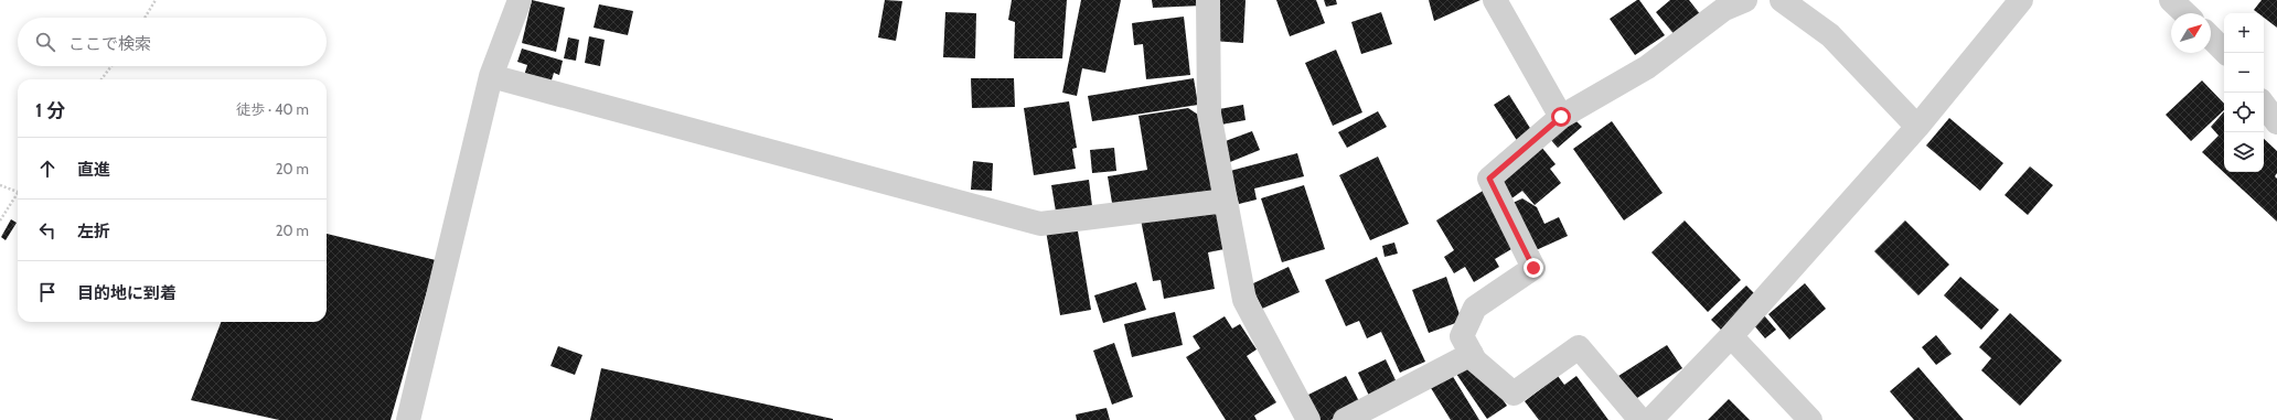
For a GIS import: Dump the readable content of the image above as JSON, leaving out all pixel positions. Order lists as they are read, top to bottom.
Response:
{
  "north": "top right",
  "page": {
    "map_buttons": ["+", "−"],
    "search": "ここで検索",
    "heading": ["1 分", "徒歩 · 40 m"],
    "list": [
      ["直進", "20 m"],
      ["左折", "20 m"],
      "目的地に到着"
    ]
  }
}
